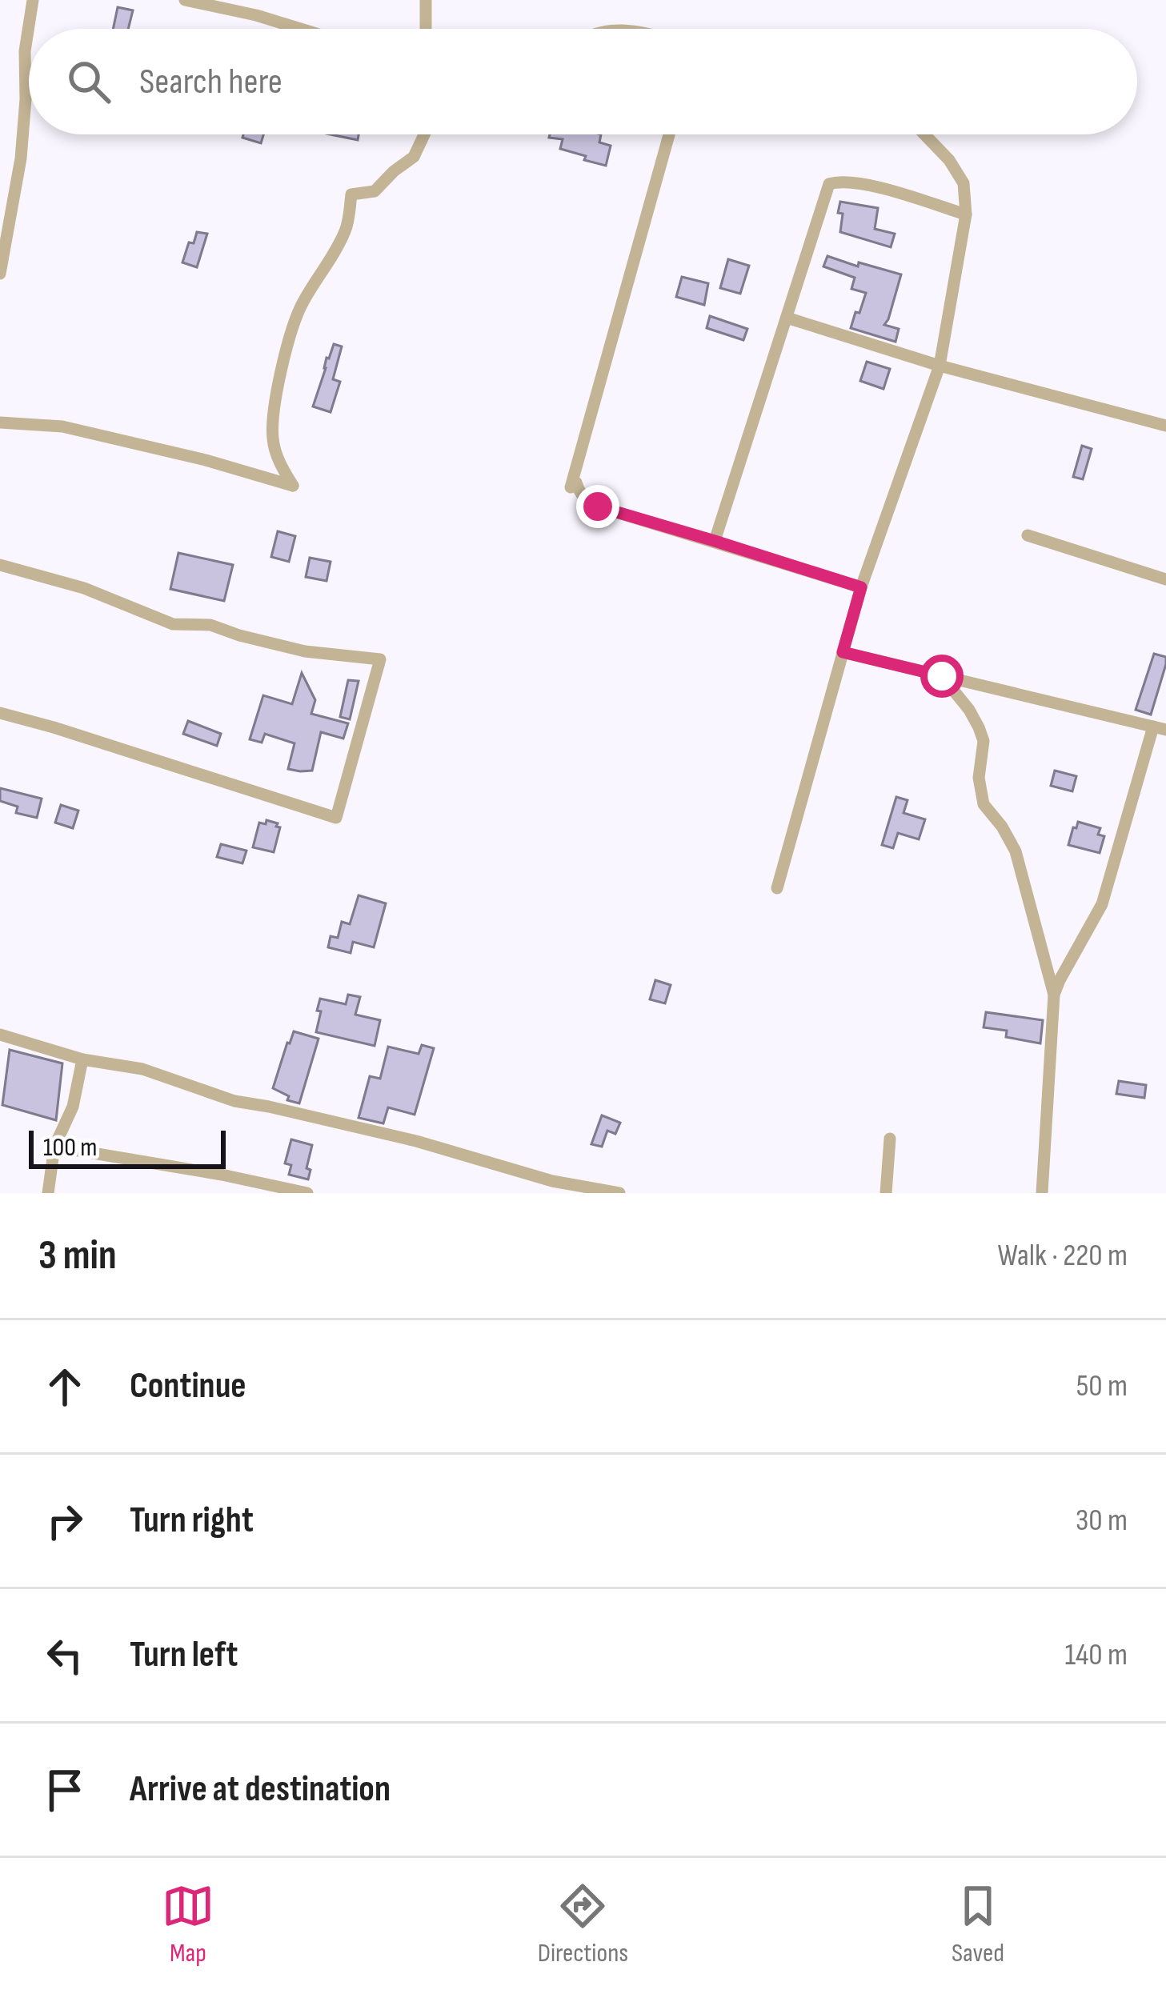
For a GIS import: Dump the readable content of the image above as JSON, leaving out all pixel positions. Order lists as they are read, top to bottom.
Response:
{
  "scale_bar": "100 m",
  "page": {
    "search": "Search here",
    "scale": "100 m",
    "heading": ["3 min", "Walk · 220 m"],
    "list": [
      ["Continue", "50 m"],
      ["Turn right", "30 m"],
      ["Turn left", "140 m"],
      "Arrive at destination"
    ],
    "nav": ["Map", "Directions", "Saved"]
  }
}
